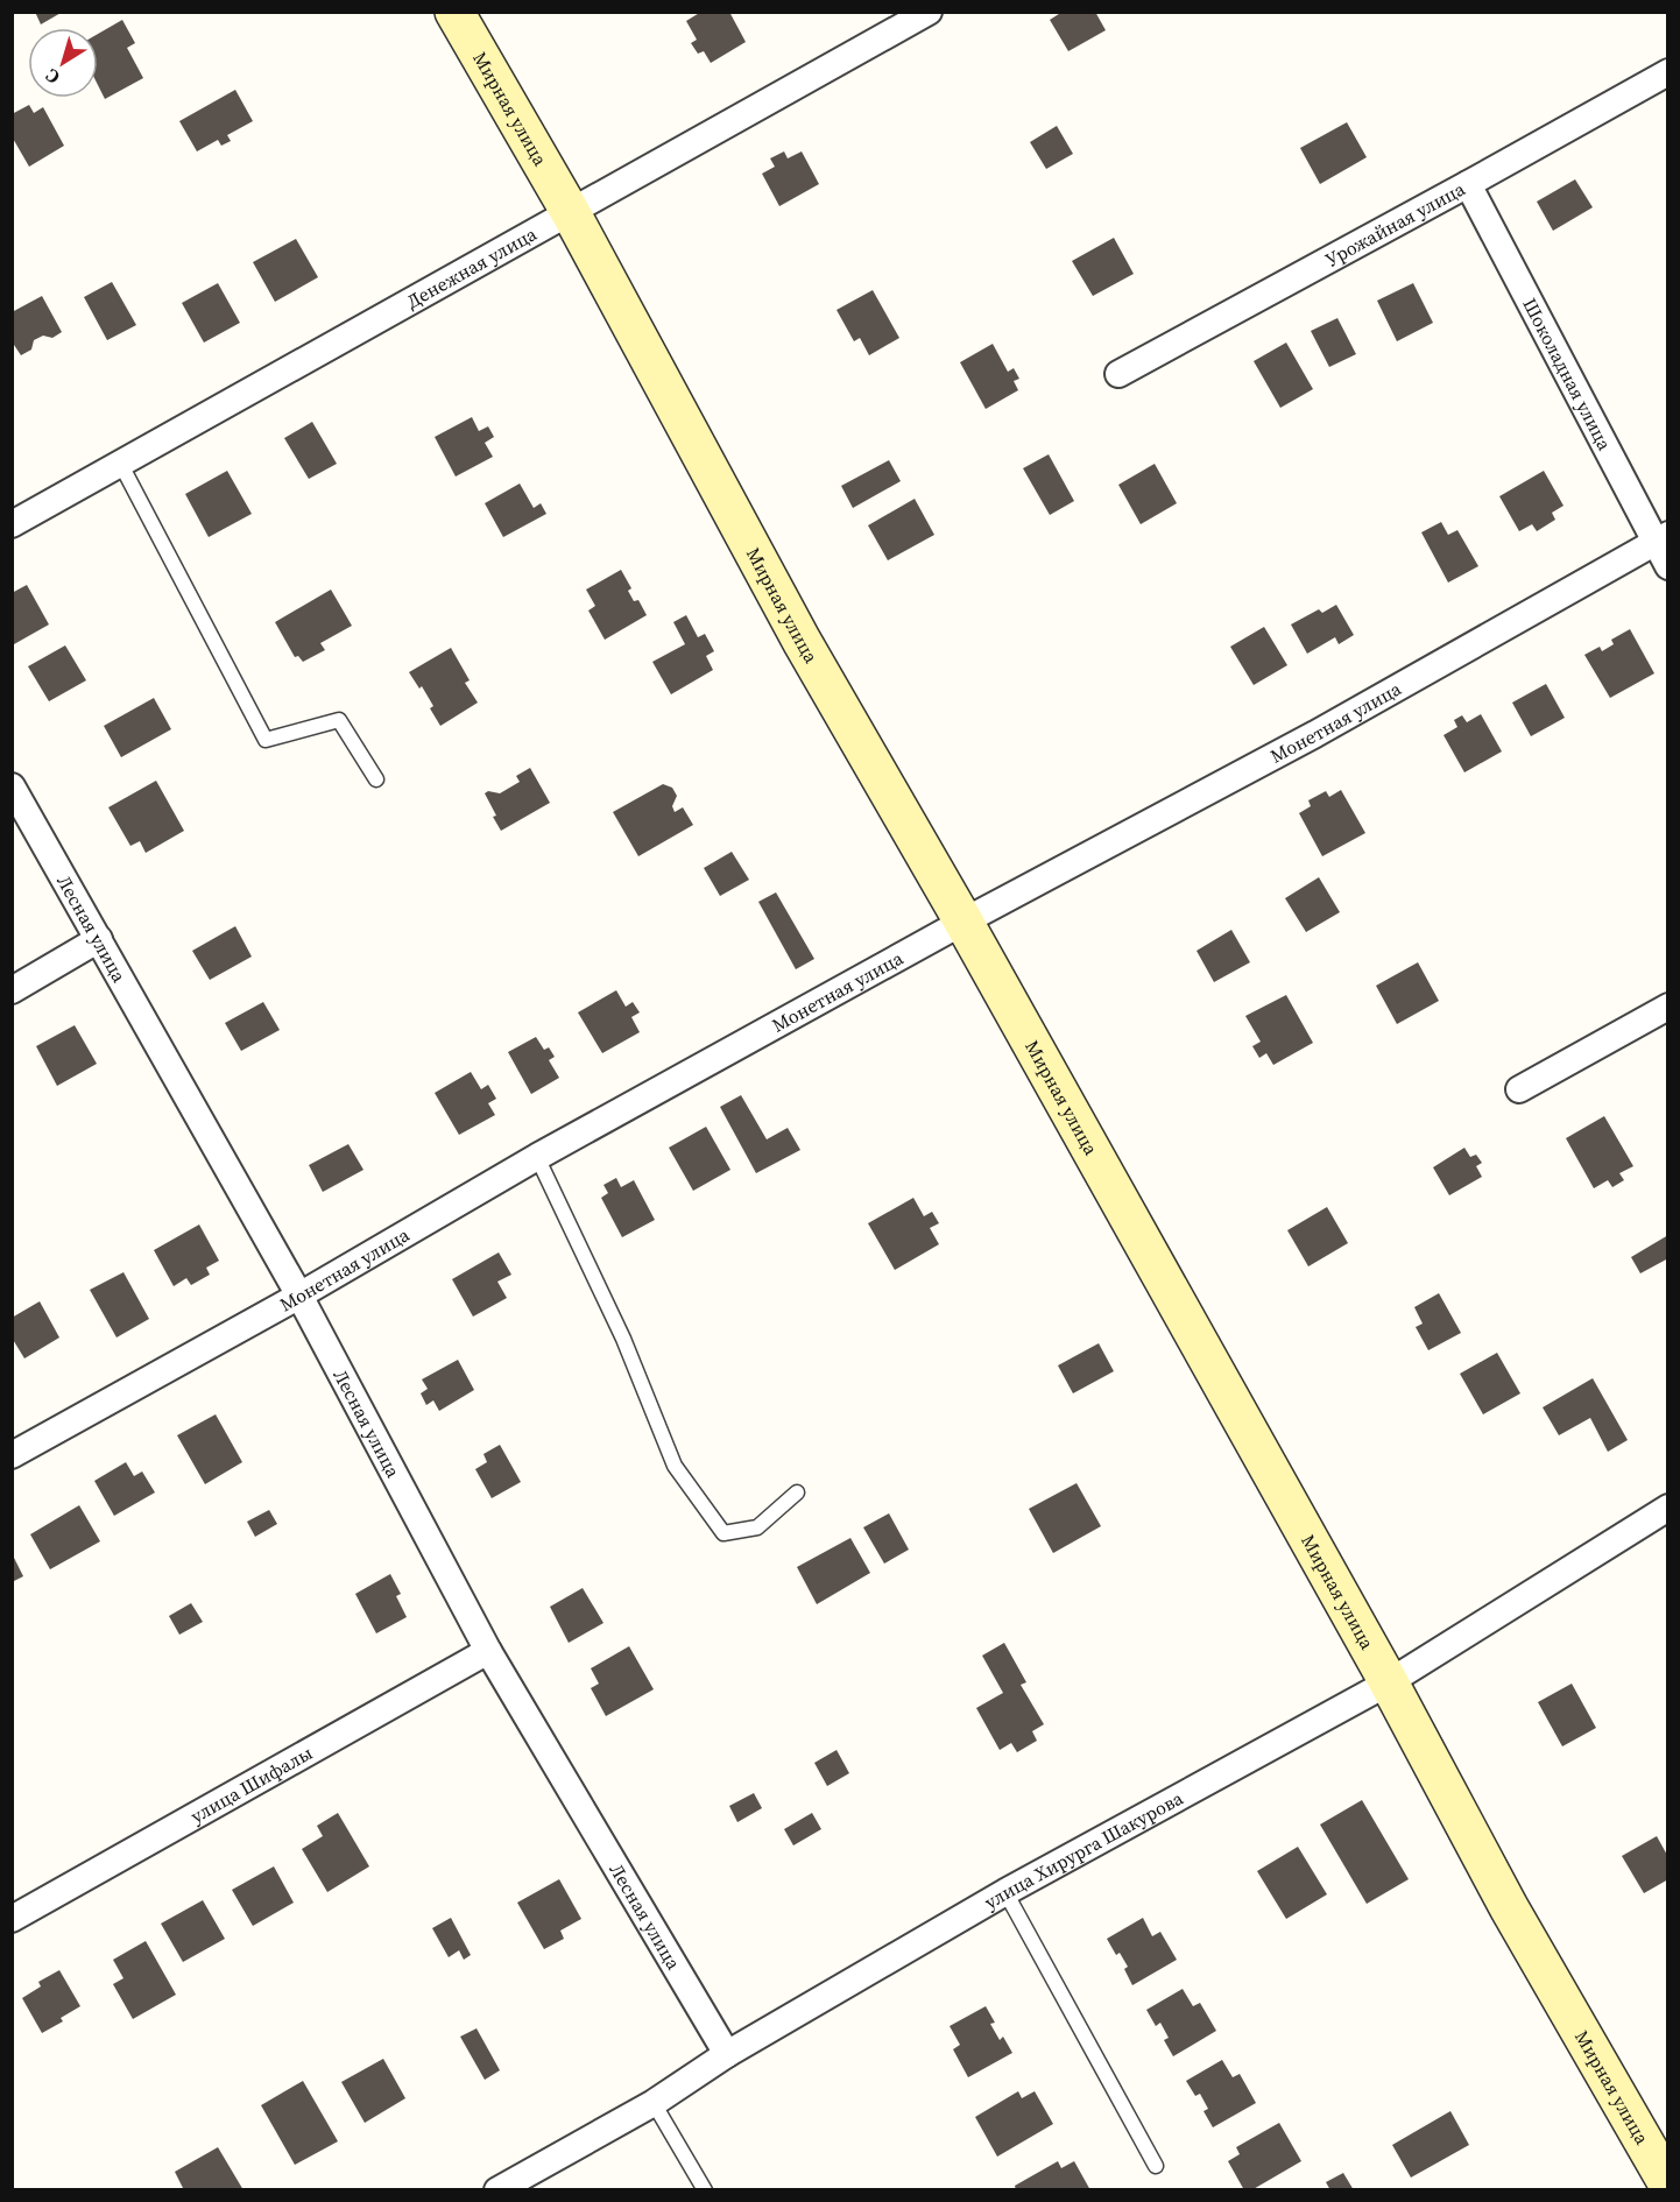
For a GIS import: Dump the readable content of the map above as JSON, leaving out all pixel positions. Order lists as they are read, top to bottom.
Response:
{
  "streets": {
    "street": [
      "Мирная улица",
      "Урожайная улица",
      "Денежная улица",
      "Шоколадная улица",
      "Монетная улица",
      "Лесная улица",
      "улица Шифалы",
      "улица Хирурга Шакурова"
    ]
  },
  "crossings": [
    ["Мирная улица", "Денежная улица"],
    ["Мирная улица", "Монетная улица"],
    ["Мирная улица", "улица Хирурга Шакурова"],
    ["Урожайная улица", "Шоколадная улица"],
    ["Шоколадная улица", "Монетная улица"],
    ["Монетная улица", "Лесная улица"],
    ["Лесная улица", "улица Шифалы"],
    ["Лесная улица", "улица Хирурга Шакурова"]
  ],
  "north": "bottom left"
}
